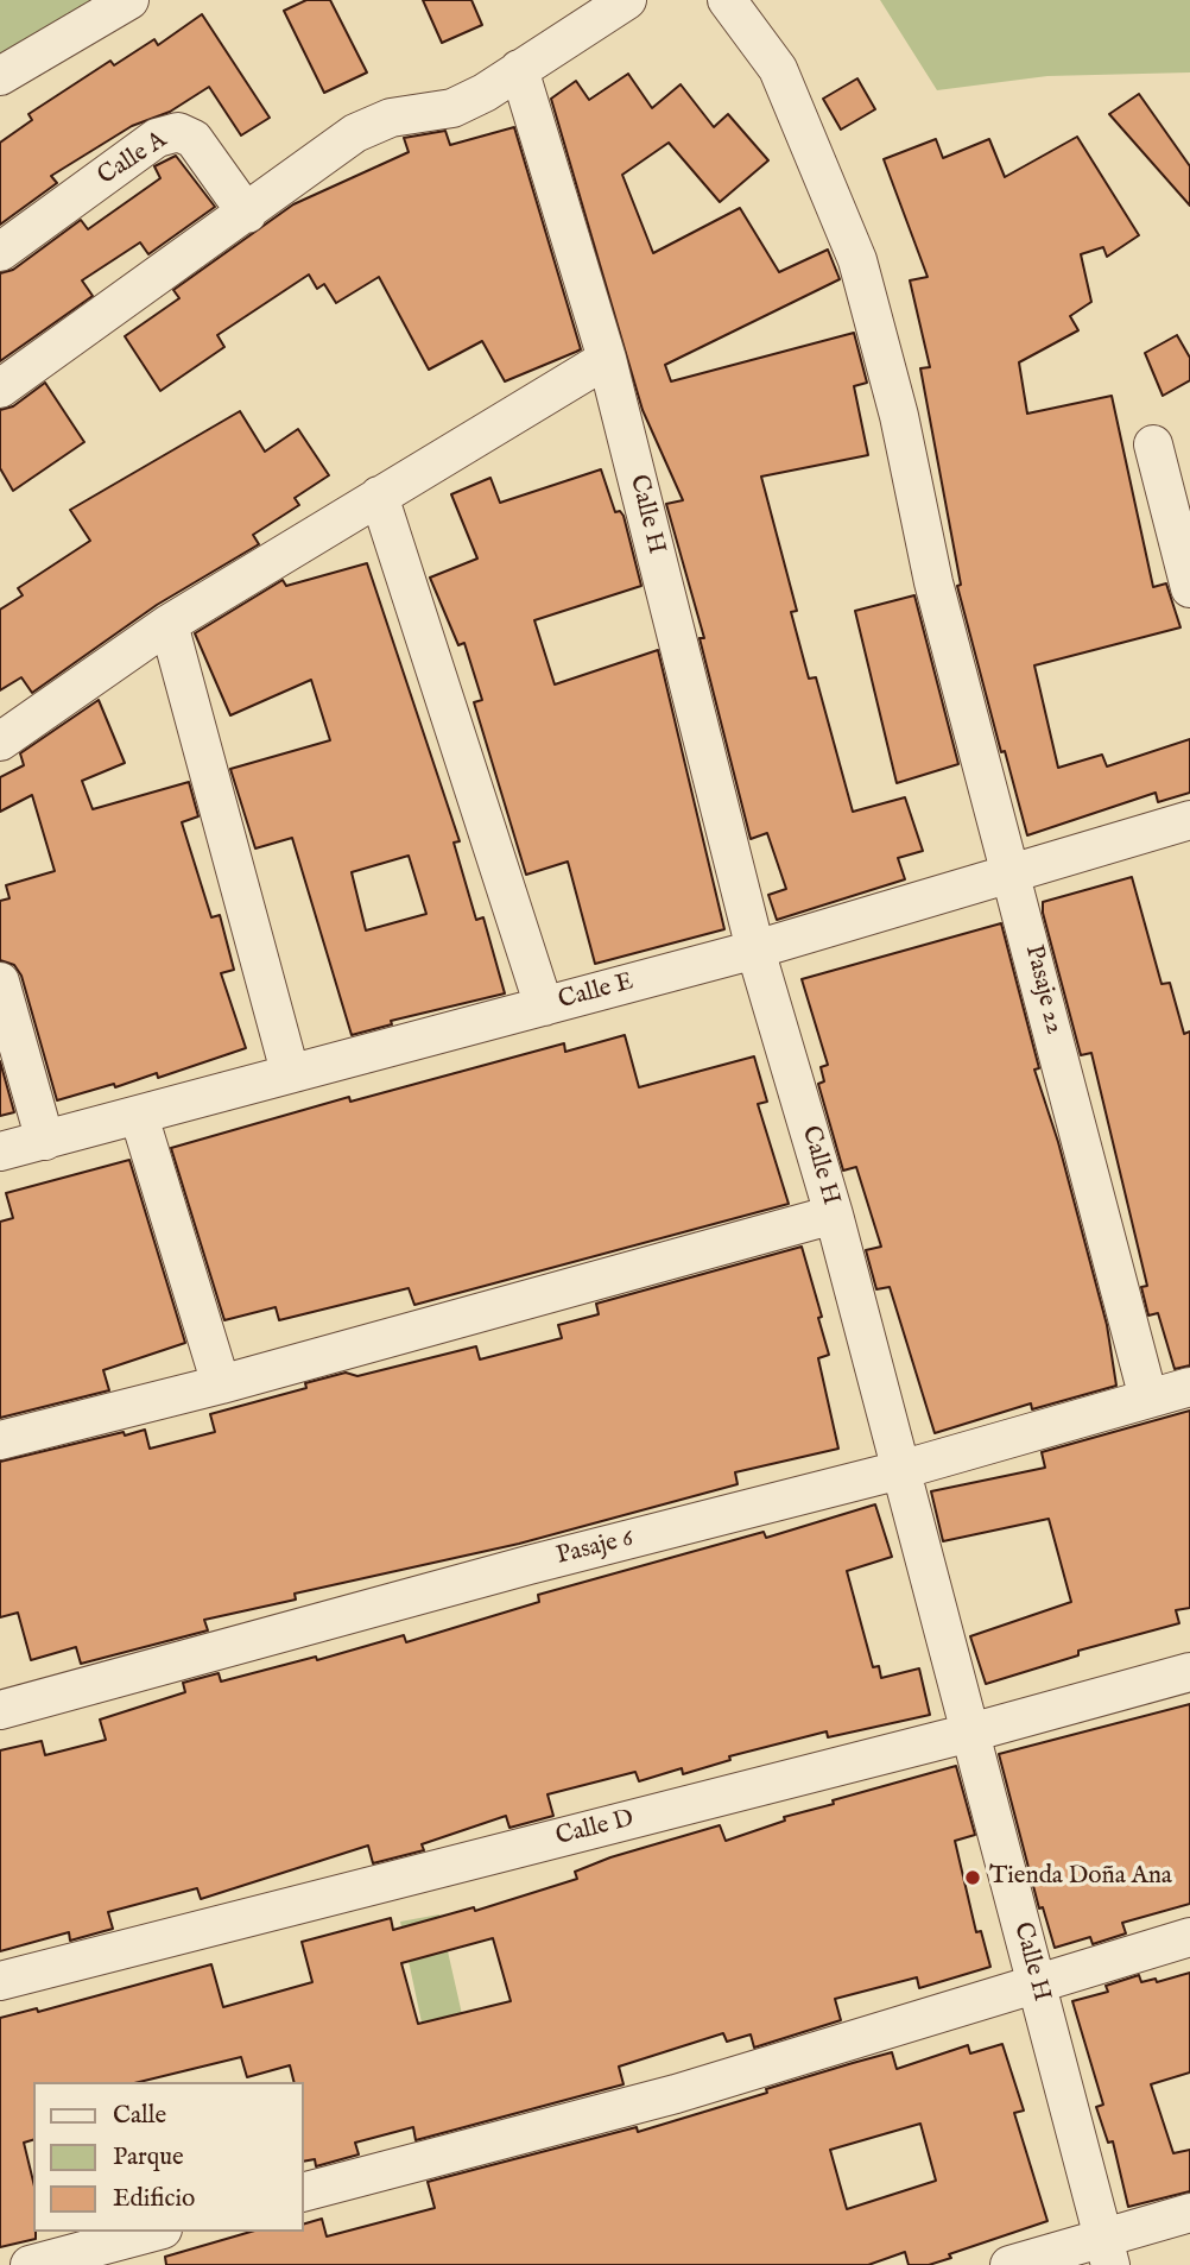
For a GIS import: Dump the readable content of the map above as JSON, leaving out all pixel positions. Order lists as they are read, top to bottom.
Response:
{
  "streets": {
    "street": [
      "Calle A",
      "Calle H",
      "Pasaje 22",
      "Calle E",
      "Pasaje 6",
      "Calle D"
    ]
  },
  "crossings": [
    ["Calle H", "Calle E"],
    ["Calle H", "Pasaje 6"],
    ["Calle H", "Calle D"],
    ["Pasaje 22", "Calle E"],
    ["Pasaje 22", "Pasaje 6"]
  ],
  "places": ["Tienda Doña Ana"],
  "legend": ["Calle", "Parque", "Edificio"]
}
